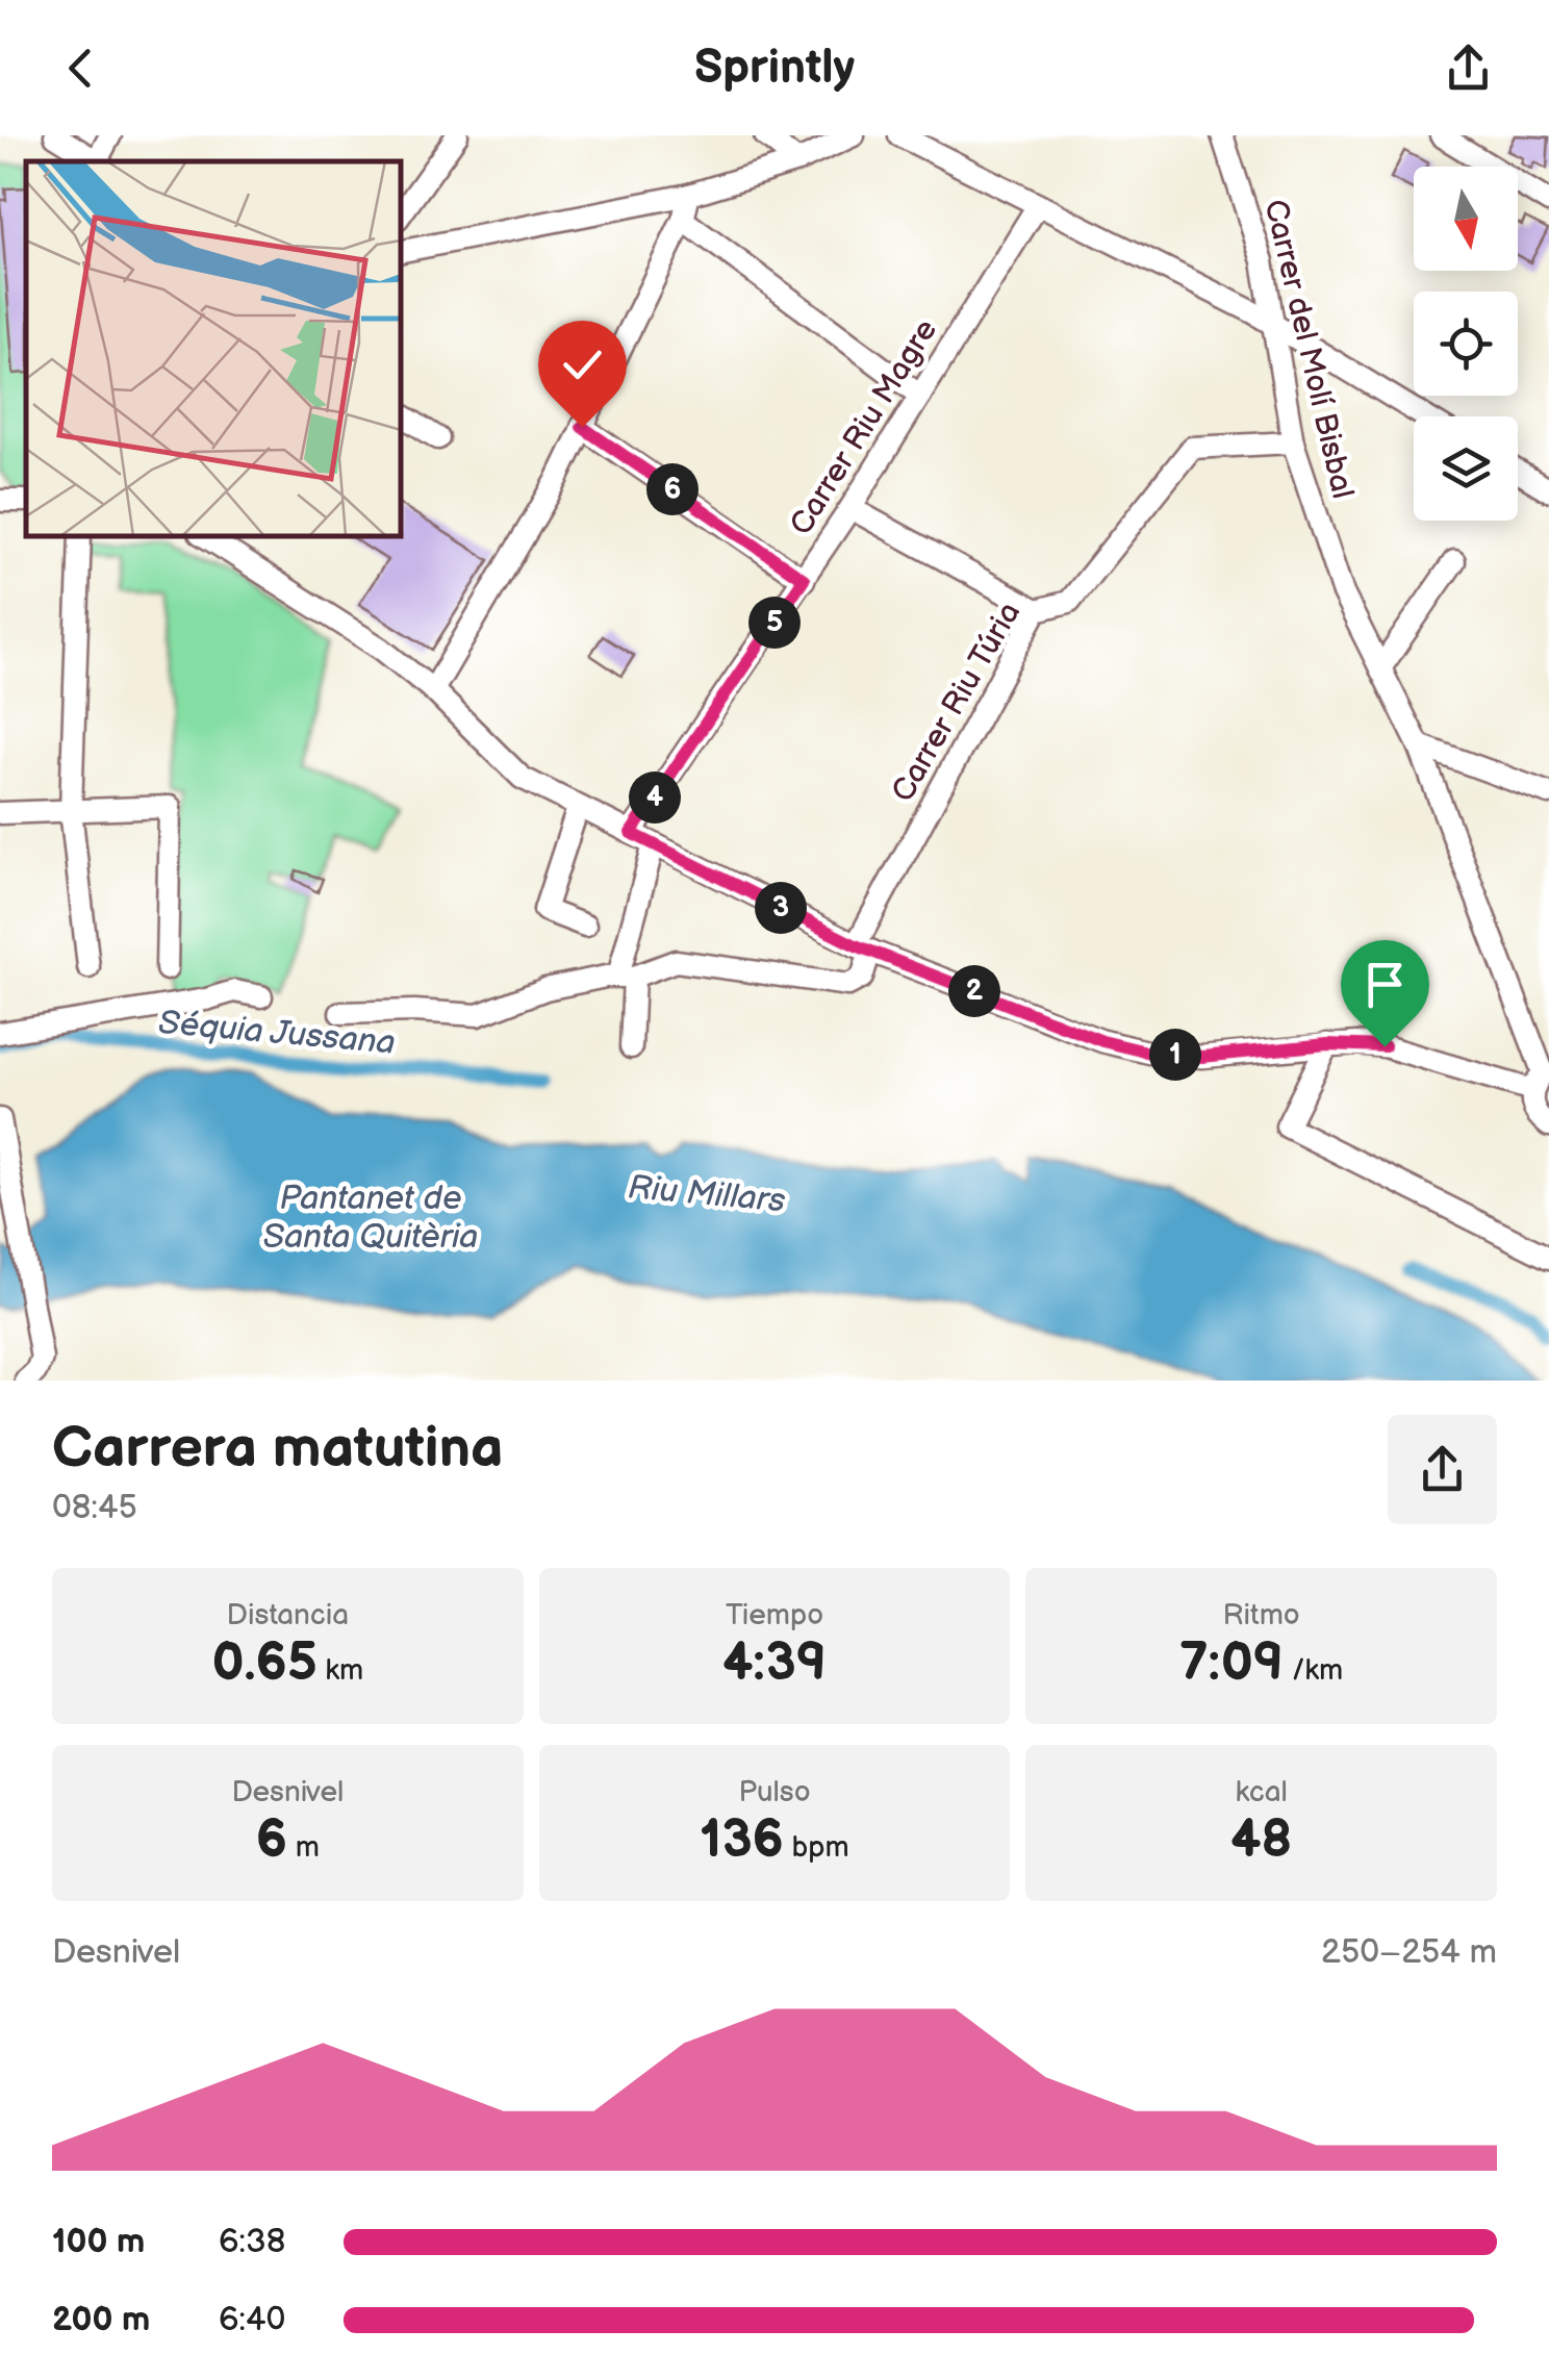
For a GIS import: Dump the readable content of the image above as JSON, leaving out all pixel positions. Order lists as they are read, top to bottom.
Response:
{
  "streets": {
    "street": ["Carrer del Molí Bisbal", "Carrer Riu Magre", "Carrer Riu Túria"]
  },
  "crossings": [
    ["Carrer del Molí Bisbal", "Carrer Riu Túria"]
  ],
  "water": ["Séquia Jussana", "Riu Millars", "Pantanet de Santa Quitèria"],
  "north": "bottom",
  "page": {
    "header": "Sprintly",
    "pins": [
      "6",
      "5",
      "4",
      "3",
      "2",
      "1"
    ],
    "heading": ["Carrera matutina", "08:45"],
    "stats": [
      ["Distancia", "0.65 km"],
      ["Tiempo", "4:39"],
      ["Ritmo", "7:09 /km"],
      ["Desnivel", "6 m"],
      ["Pulso", "136 bpm"],
      ["kcal", "48"]
    ],
    "chart": ["Desnivel", "250–254 m"],
    "list": [
      {
        "name": "100 m",
        "note": "6:38"
      },
      {
        "name": "200 m",
        "note": "6:40"
      }
    ]
  }
}
